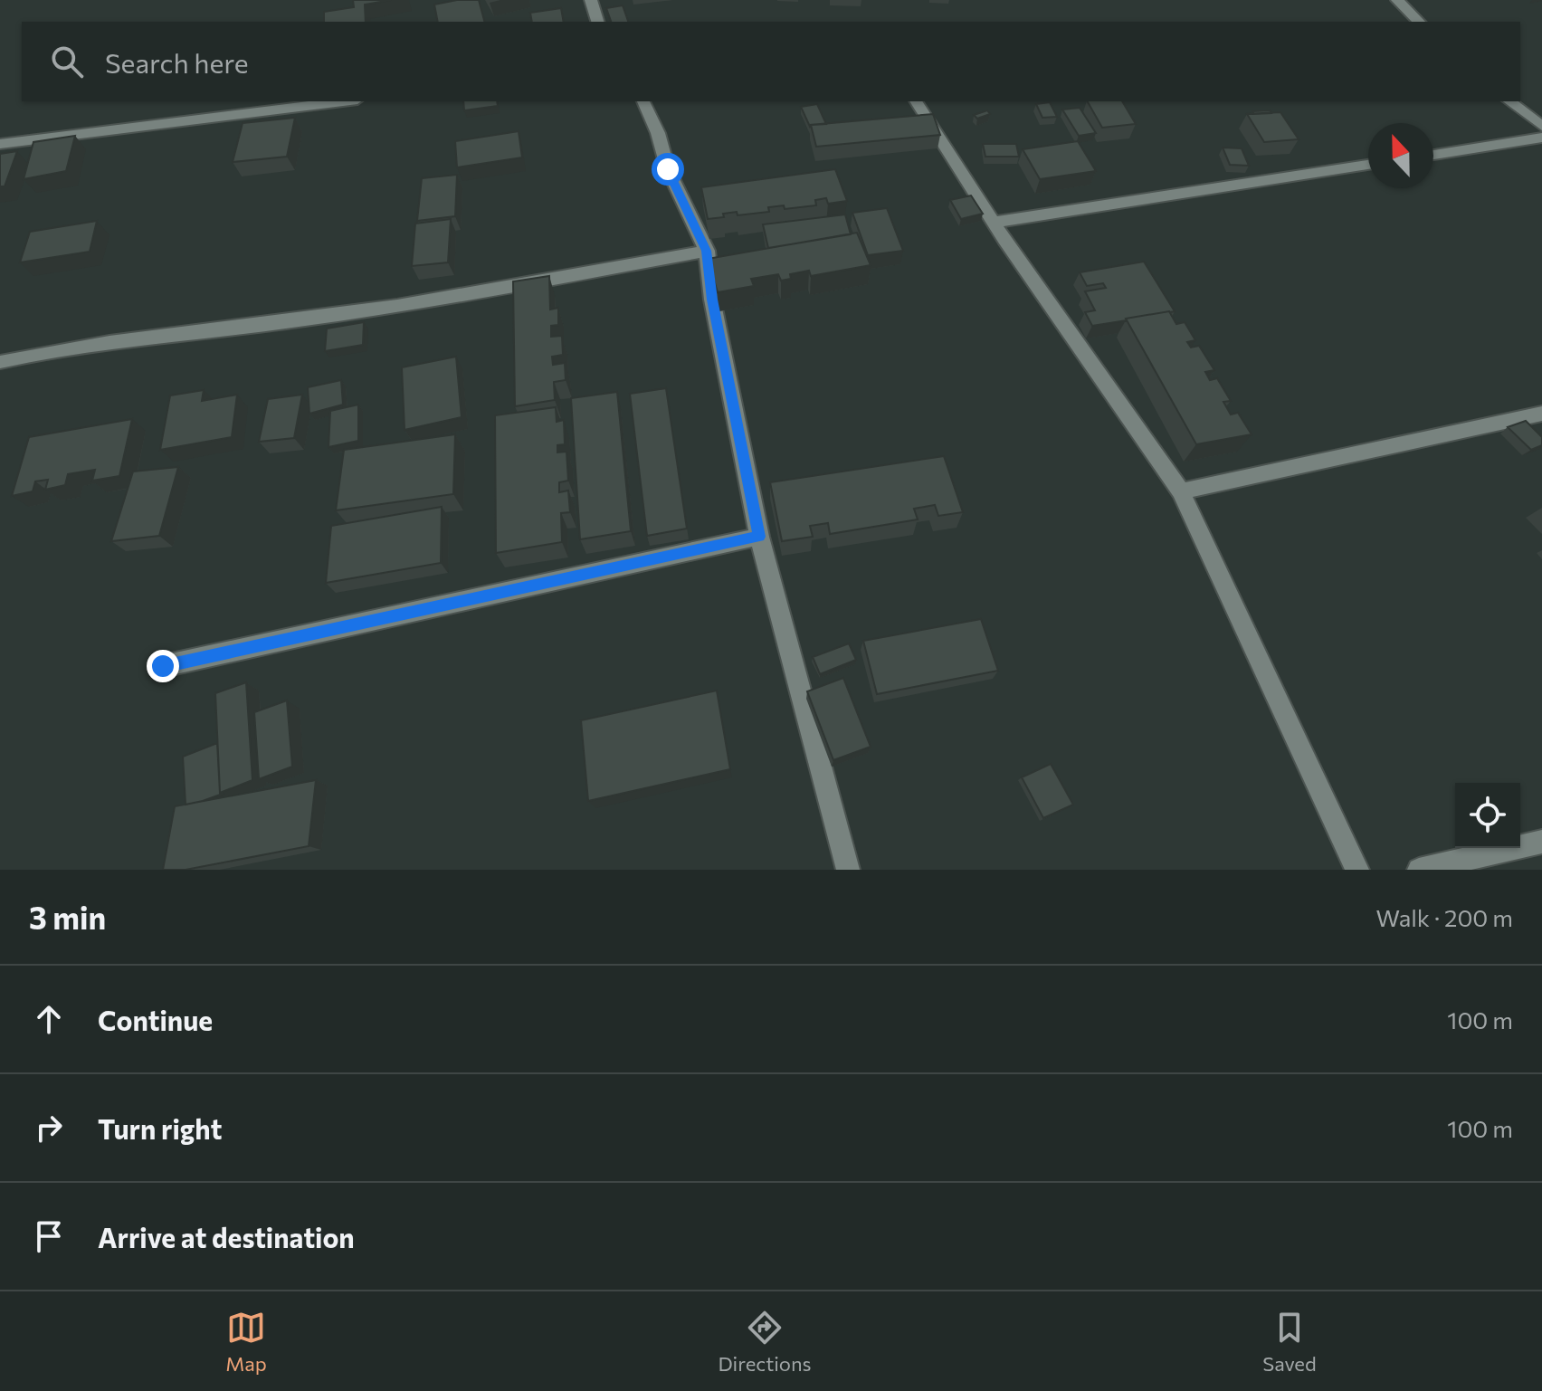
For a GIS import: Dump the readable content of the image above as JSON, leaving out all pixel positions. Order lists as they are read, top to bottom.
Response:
{
  "north": "top",
  "page": {
    "search": "Search here",
    "heading": ["3 min", "Walk · 200 m"],
    "list": [
      ["Continue", "100 m"],
      ["Turn right", "100 m"],
      "Arrive at destination"
    ],
    "nav": ["Map", "Directions", "Saved"]
  }
}
